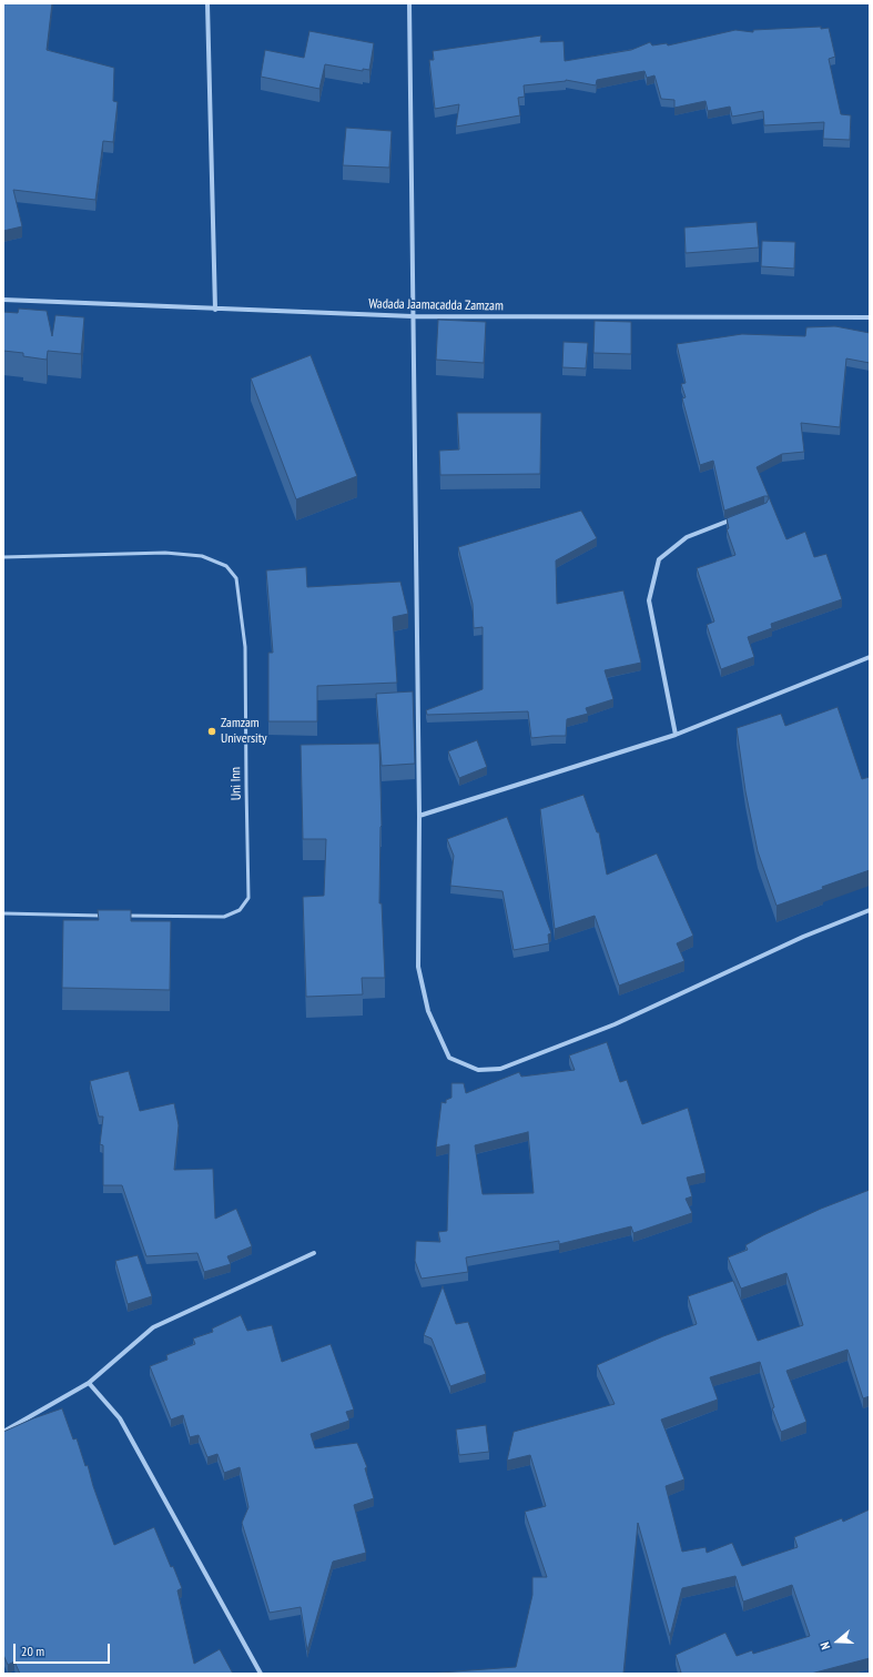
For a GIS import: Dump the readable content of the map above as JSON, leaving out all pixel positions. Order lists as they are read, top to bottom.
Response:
{
  "streets": {
    "street": ["Wadada Jaamacadda Zamzam"],
    "lane": ["Uni Inn"]
  },
  "places": ["Zamzam University"],
  "scale_bar": "20 m",
  "north": "left"
}
